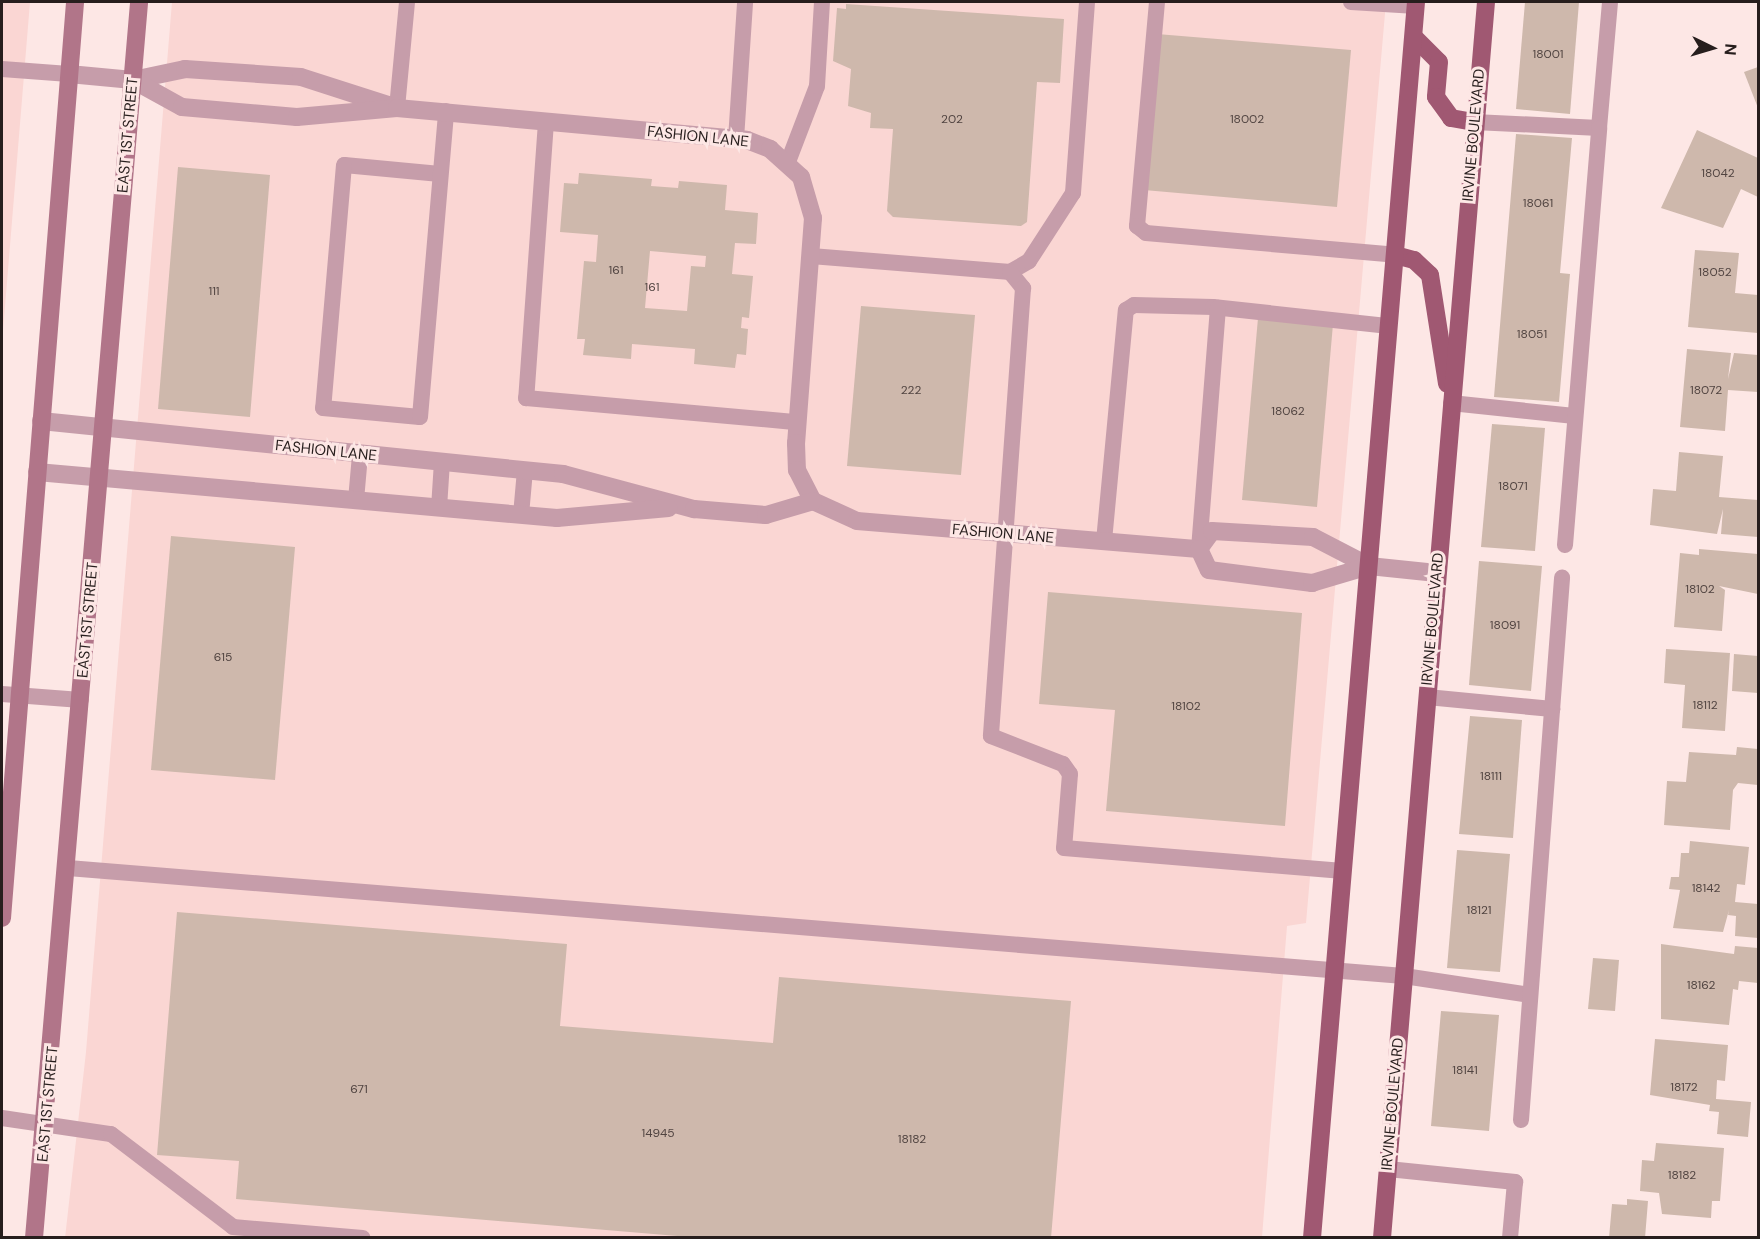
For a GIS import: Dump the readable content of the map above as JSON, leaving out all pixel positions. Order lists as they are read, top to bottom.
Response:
{
  "streets": {
    "main road": ["EAST 1ST STREET", "IRVINE BOULEVARD"],
    "street": ["FASHION LANE"]
  },
  "crossings": [
    ["EAST 1ST STREET", "FASHION LANE"]
  ],
  "house_numbers": [
    "18001",
    "202",
    "18002",
    "18042",
    "18061",
    "161",
    "18052",
    "161",
    "111",
    "18051",
    "222",
    "18072",
    "18062",
    "18071",
    "18102",
    "18091",
    "615",
    "18112",
    "18102",
    "18111",
    "18142",
    "18121",
    "18162",
    "18141",
    "18172",
    "671",
    "14945",
    "18182",
    "18182"
  ],
  "north": "right"
}
